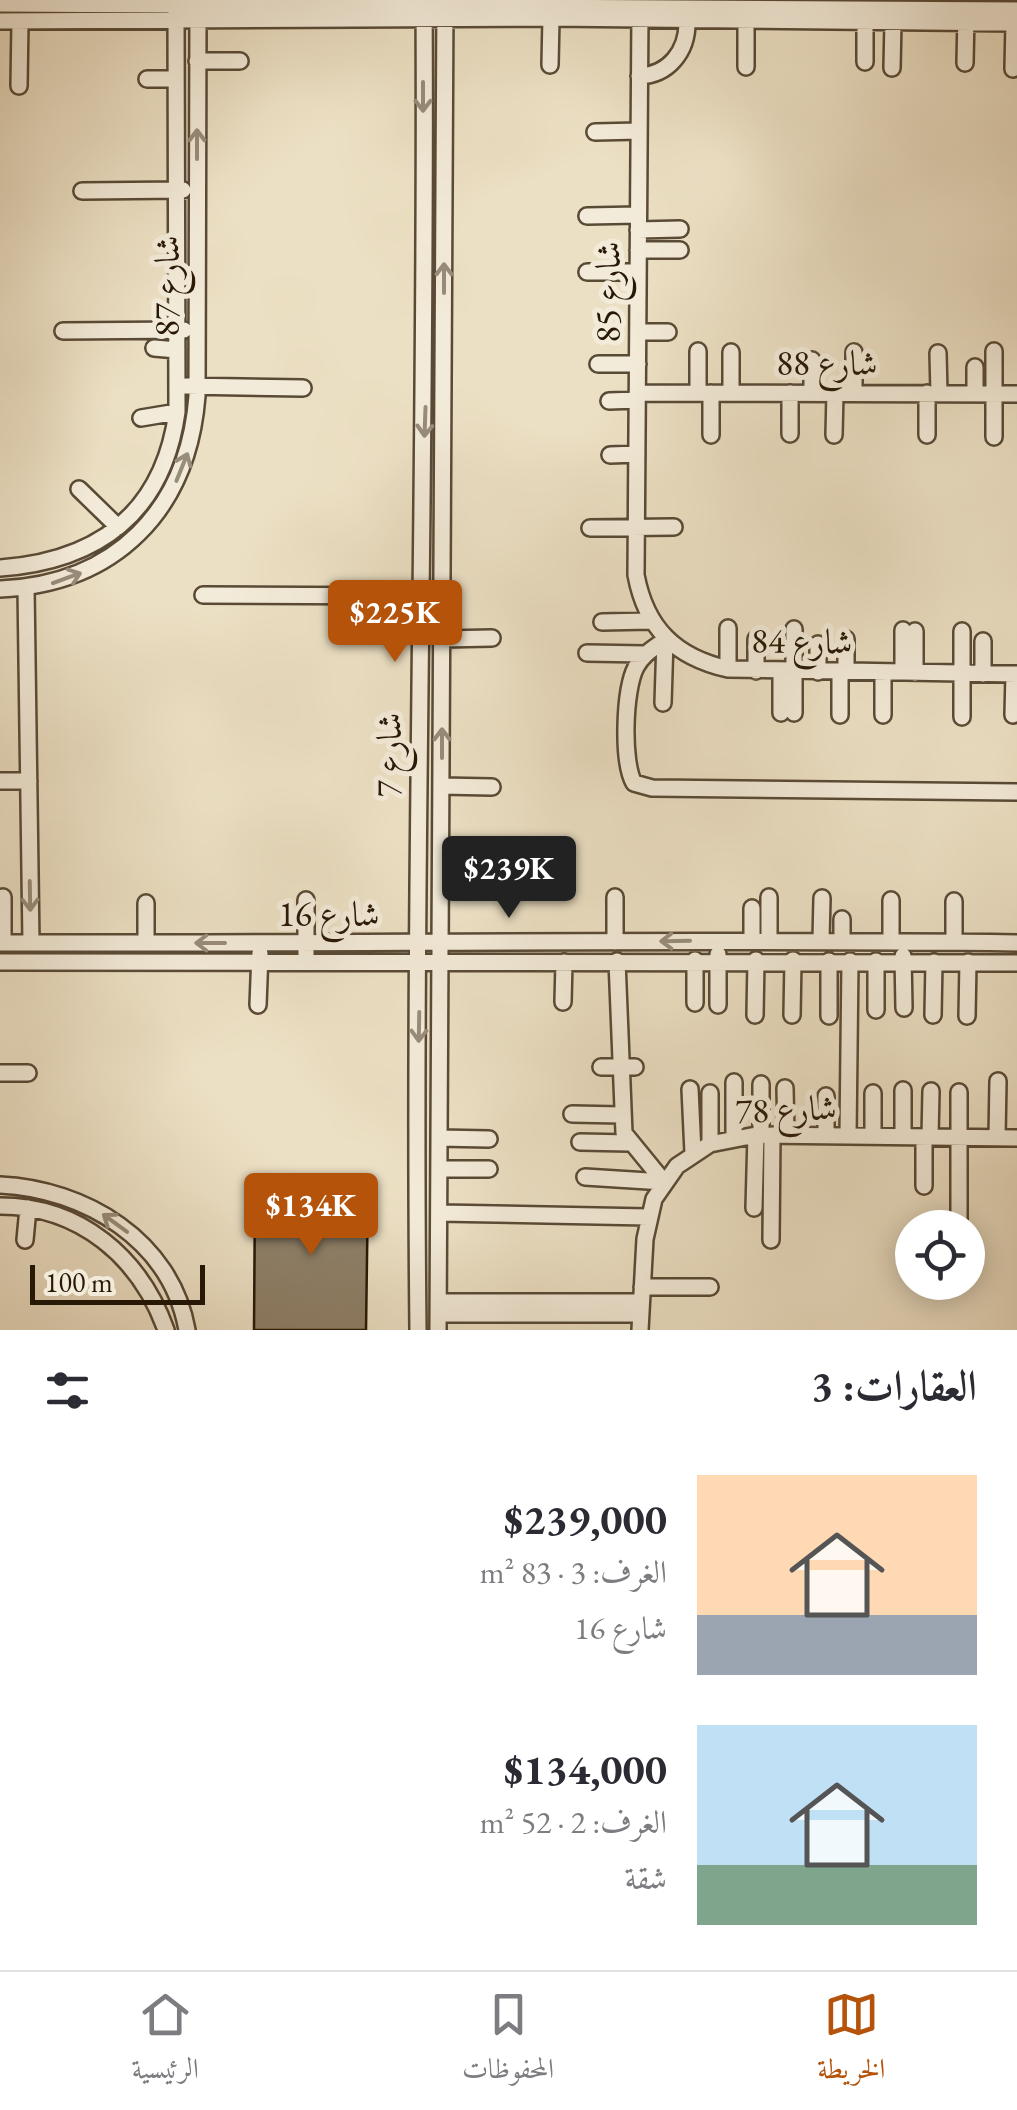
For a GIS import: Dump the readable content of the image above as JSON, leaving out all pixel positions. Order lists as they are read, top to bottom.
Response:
{
  "streets": {
    "street": [
      "شارع 87",
      "شارع 85",
      "شارع 88",
      "شارع 84",
      "شارع 7",
      "شارع 16",
      "شارع 78"
    ]
  },
  "crossings": [
    ["شارع 85", "شارع 88"],
    ["شارع 85", "شارع 84"],
    ["شارع 7", "شارع 16"]
  ],
  "scale_bar": "100 m",
  "page": {
    "price": ["$225K", "$239K", "$134K"],
    "scale": "100 m",
    "heading": "العقارات: 3",
    "list": [
      {
        "name": "$239,000",
        "note": "الغرف: 3 · 83 m² · شارع 16"
      },
      {
        "name": "$134,000",
        "note": "الغرف: 2 · 52 m² · شقة"
      }
    ],
    "tabs": ["الخريطة", "المحفوظات", "الرئيسية"]
  }
}
